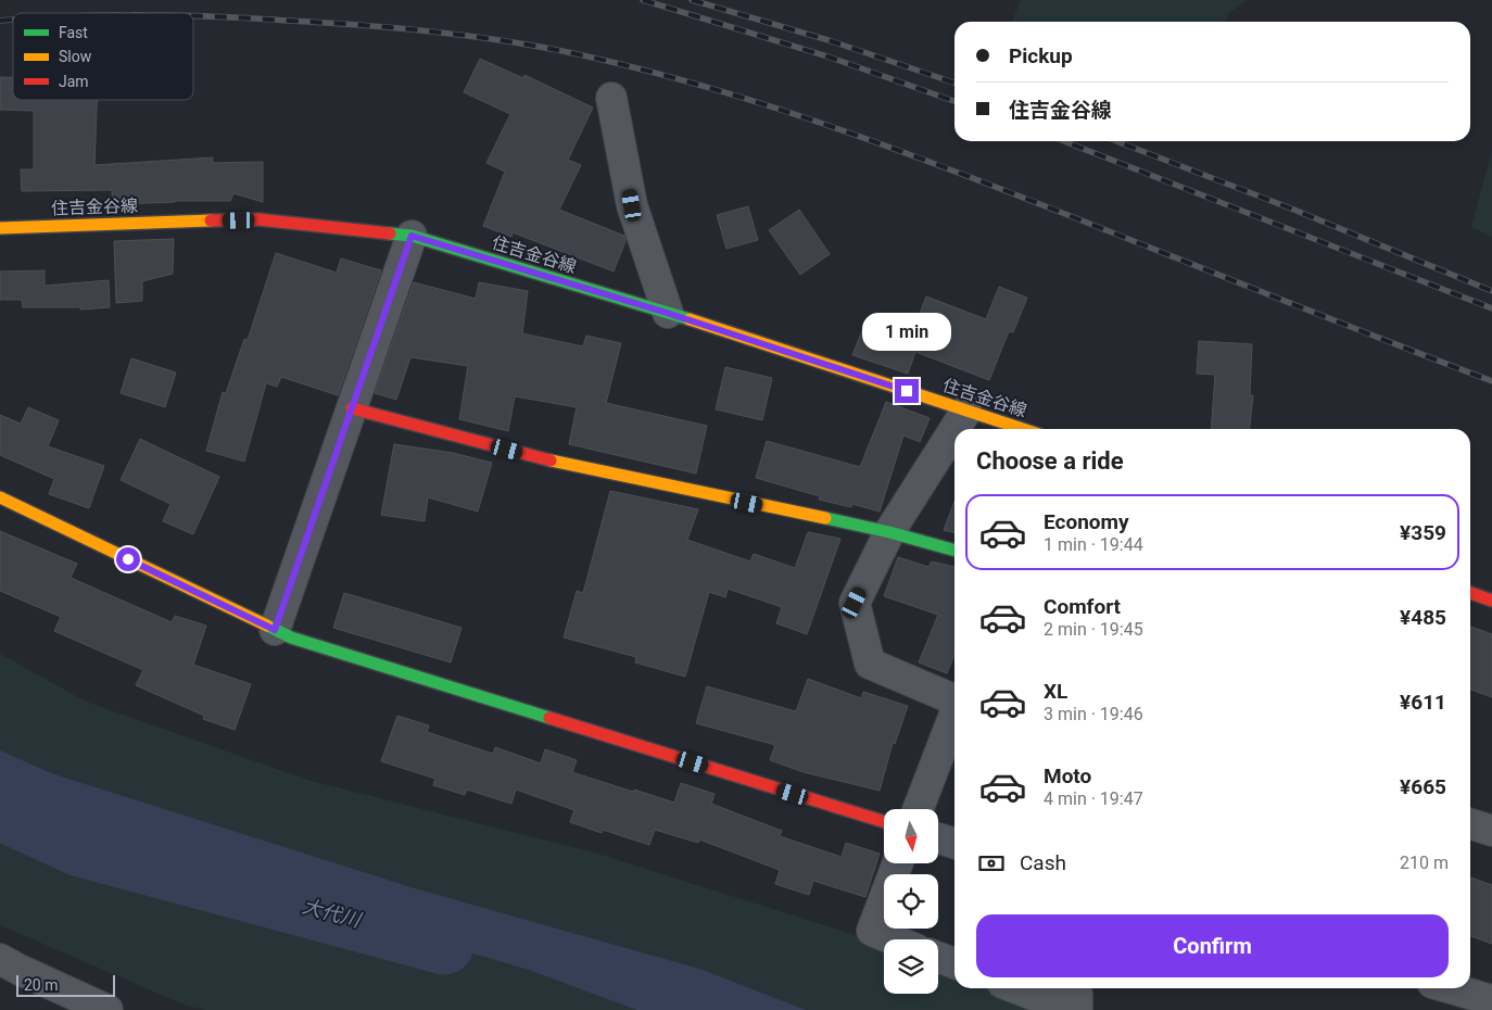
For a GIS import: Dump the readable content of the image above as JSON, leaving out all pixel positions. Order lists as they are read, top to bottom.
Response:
{
  "streets": {
    "street": ["住吉金谷線"]
  },
  "water": ["大代川"],
  "legend": ["Fast", "Slow", "Jam"],
  "scale_bar": "20 m",
  "north": "bottom",
  "page": {
    "banner": ["Pickup", "住吉金谷線"],
    "bubble": "1 min",
    "heading": "Choose a ride",
    "list": [
      {
        "name": "Economy",
        "note": "1 min · 19:44",
        "value": "¥359"
      },
      {
        "name": "Comfort",
        "note": "2 min · 19:45",
        "value": "¥485"
      },
      {
        "name": "XL",
        "note": "3 min · 19:46",
        "value": "¥611"
      },
      {
        "name": "Moto",
        "note": "4 min · 19:47",
        "value": "¥665"
      }
    ],
    "pay": ["Cash", "210 m"],
    "buttons": "Confirm",
    "scale": "20 m"
  }
}
